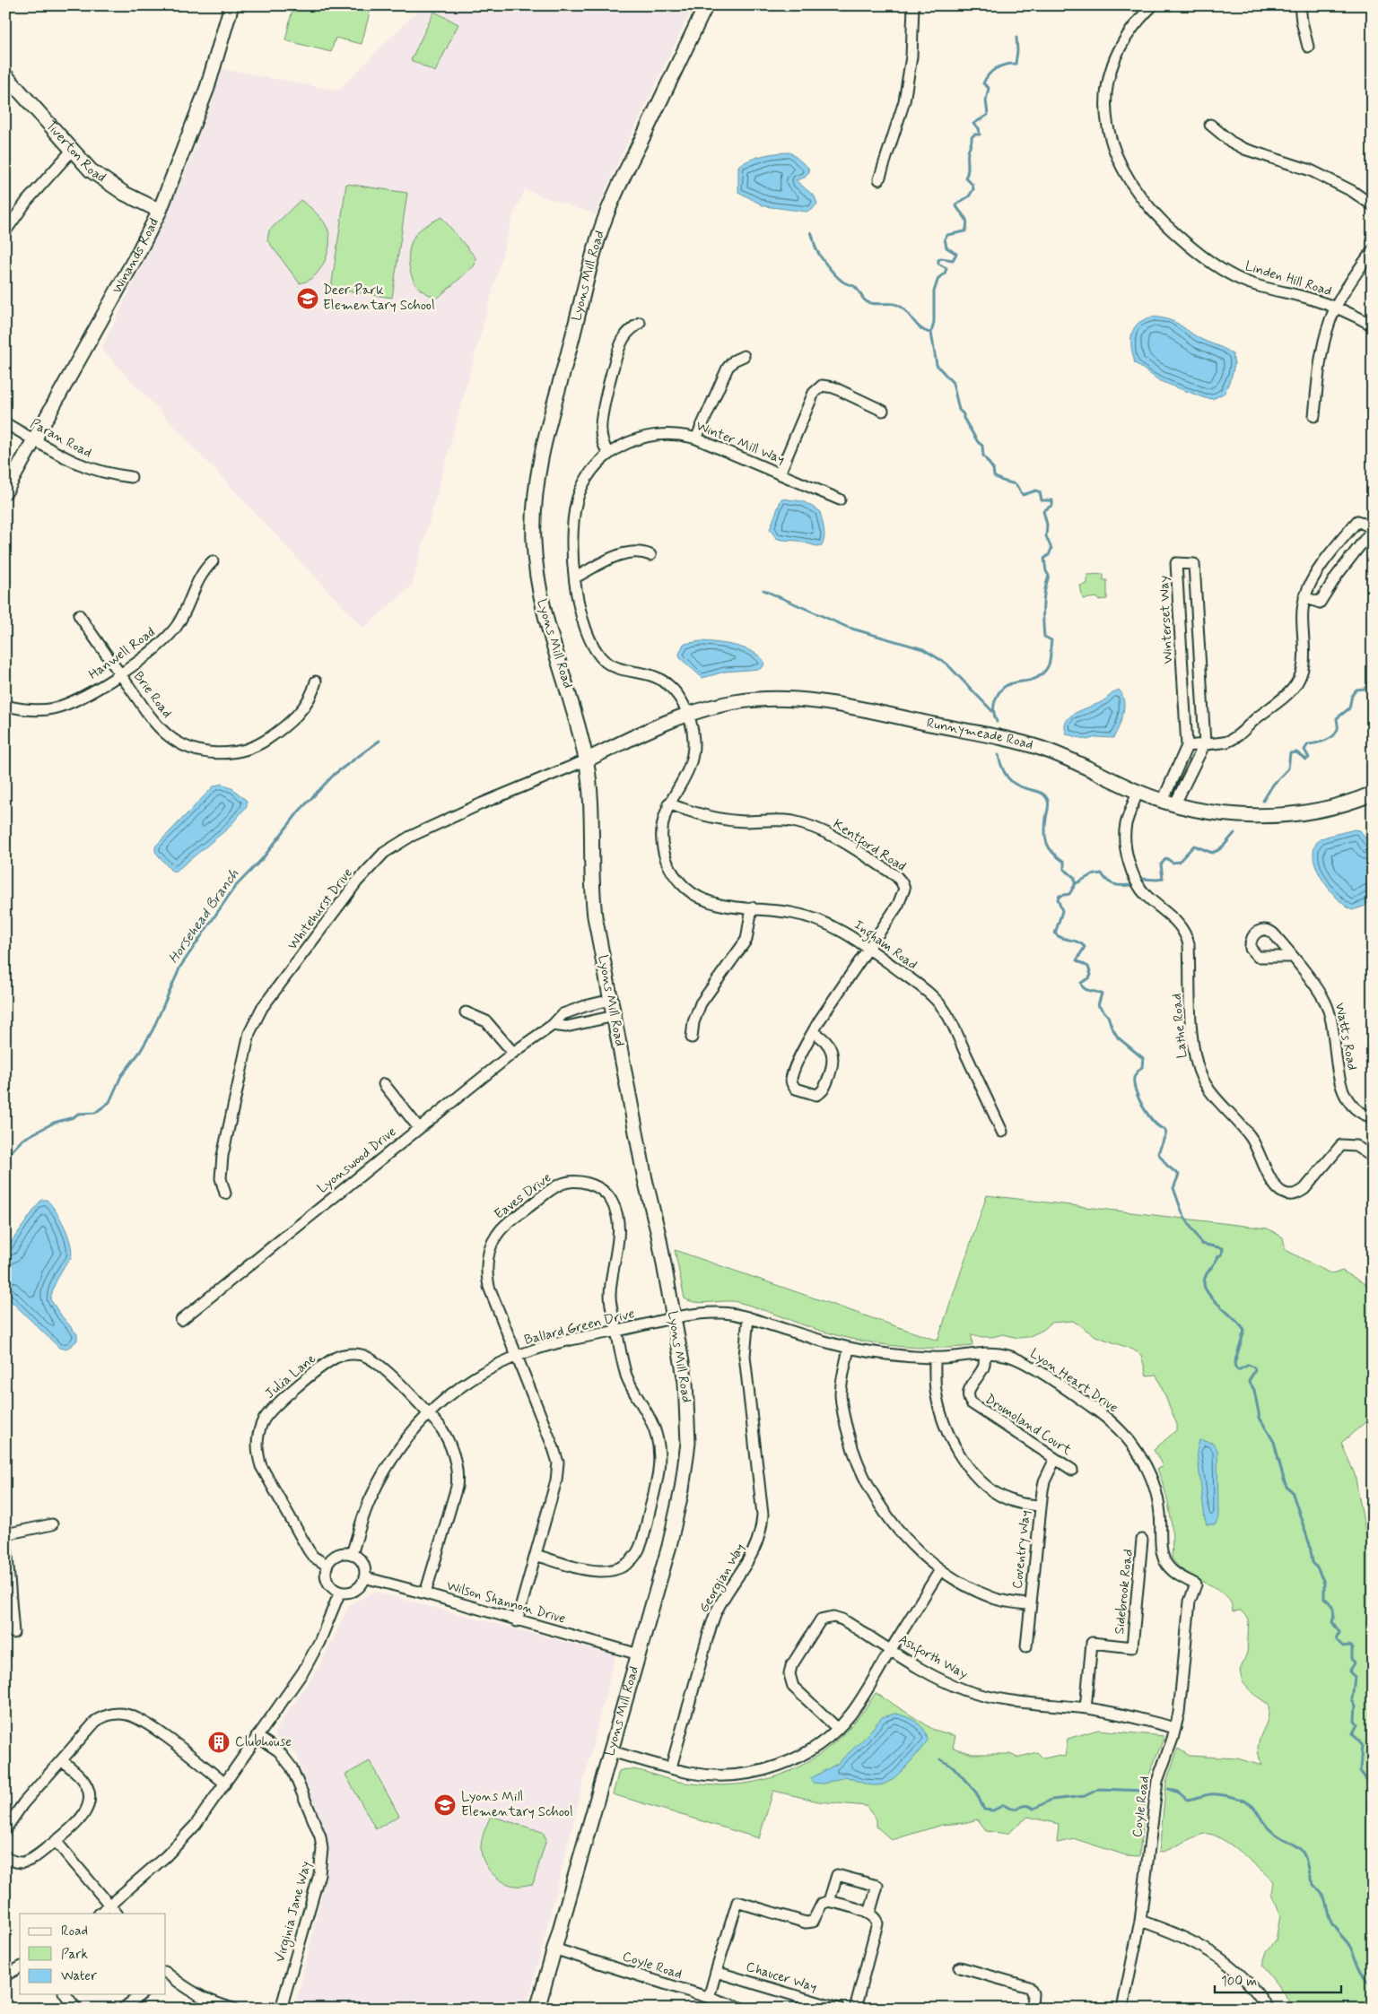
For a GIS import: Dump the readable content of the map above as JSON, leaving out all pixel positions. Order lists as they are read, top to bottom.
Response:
{
  "streets": {
    "main road": [
      "Tiverton Road",
      "Winands Road",
      "Lyons Mill Road",
      "Runnymeade Road"
    ],
    "street": [
      "Linden Hill Road",
      "Paran Road",
      "Winter Mill Way",
      "Winterset Way",
      "Hanwell Road",
      "Brie Road",
      "Kentford Road",
      "Whitehurst Drive",
      "Ingham Road",
      "Lathe Road",
      "Watts Road",
      "Lyonswood Drive",
      "Eaves Drive",
      "Ballard Green Drive",
      "Julia Lane",
      "Lyon Heart Drive",
      "Dromoland Court",
      "Coventry Way",
      "Georgian Way",
      "Sidebrook Road",
      "Wilson Shannon Drive",
      "Ashforth Way",
      "Coyle Road",
      "Virginia Jane Way",
      "Chaucer Way"
    ]
  },
  "crossings": [
    ["Tiverton Road", "Winands Road"],
    ["Winands Road", "Paran Road"],
    ["Lyons Mill Road", "Runnymeade Road"],
    ["Lyons Mill Road", "Whitehurst Drive"],
    ["Lyons Mill Road", "Lyonswood Drive"],
    ["Lyons Mill Road", "Ballard Green Drive"],
    ["Lyons Mill Road", "Lyon Heart Drive"],
    ["Lyons Mill Road", "Wilson Shannon Drive"],
    ["Lyons Mill Road", "Coyle Road"],
    ["Winter Mill Way", "Runnymeade Road"],
    ["Winter Mill Way", "Kentford Road"],
    ["Winter Mill Way", "Ingham Road"],
    ["Winterset Way", "Runnymeade Road"],
    ["Hanwell Road", "Brie Road"],
    ["Runnymeade Road", "Whitehurst Drive"],
    ["Runnymeade Road", "Lathe Road"],
    ["Kentford Road", "Ingham Road"],
    ["Eaves Drive", "Ballard Green Drive"],
    ["Eaves Drive", "Wilson Shannon Drive"],
    ["Ballard Green Drive", "Julia Lane"],
    ["Ballard Green Drive", "Lyon Heart Drive"],
    ["Ballard Green Drive", "Wilson Shannon Drive"],
    ["Julia Lane", "Wilson Shannon Drive"],
    ["Lyon Heart Drive", "Dromoland Court"],
    ["Lyon Heart Drive", "Georgian Way"],
    ["Lyon Heart Drive", "Coyle Road"],
    ["Dromoland Court", "Coventry Way"],
    ["Sidebrook Road", "Ashforth Way"],
    ["Ashforth Way", "Coyle Road"]
  ],
  "water": ["Horsehead Branch"],
  "places": {
    "school or university": ["Deer Park Elementary School", "Lyons Mill Elementary School"],
    "building": ["Clubhouse"]
  },
  "legend": ["Road", "Park", "Water"],
  "scale_bar": "100 m"
}
